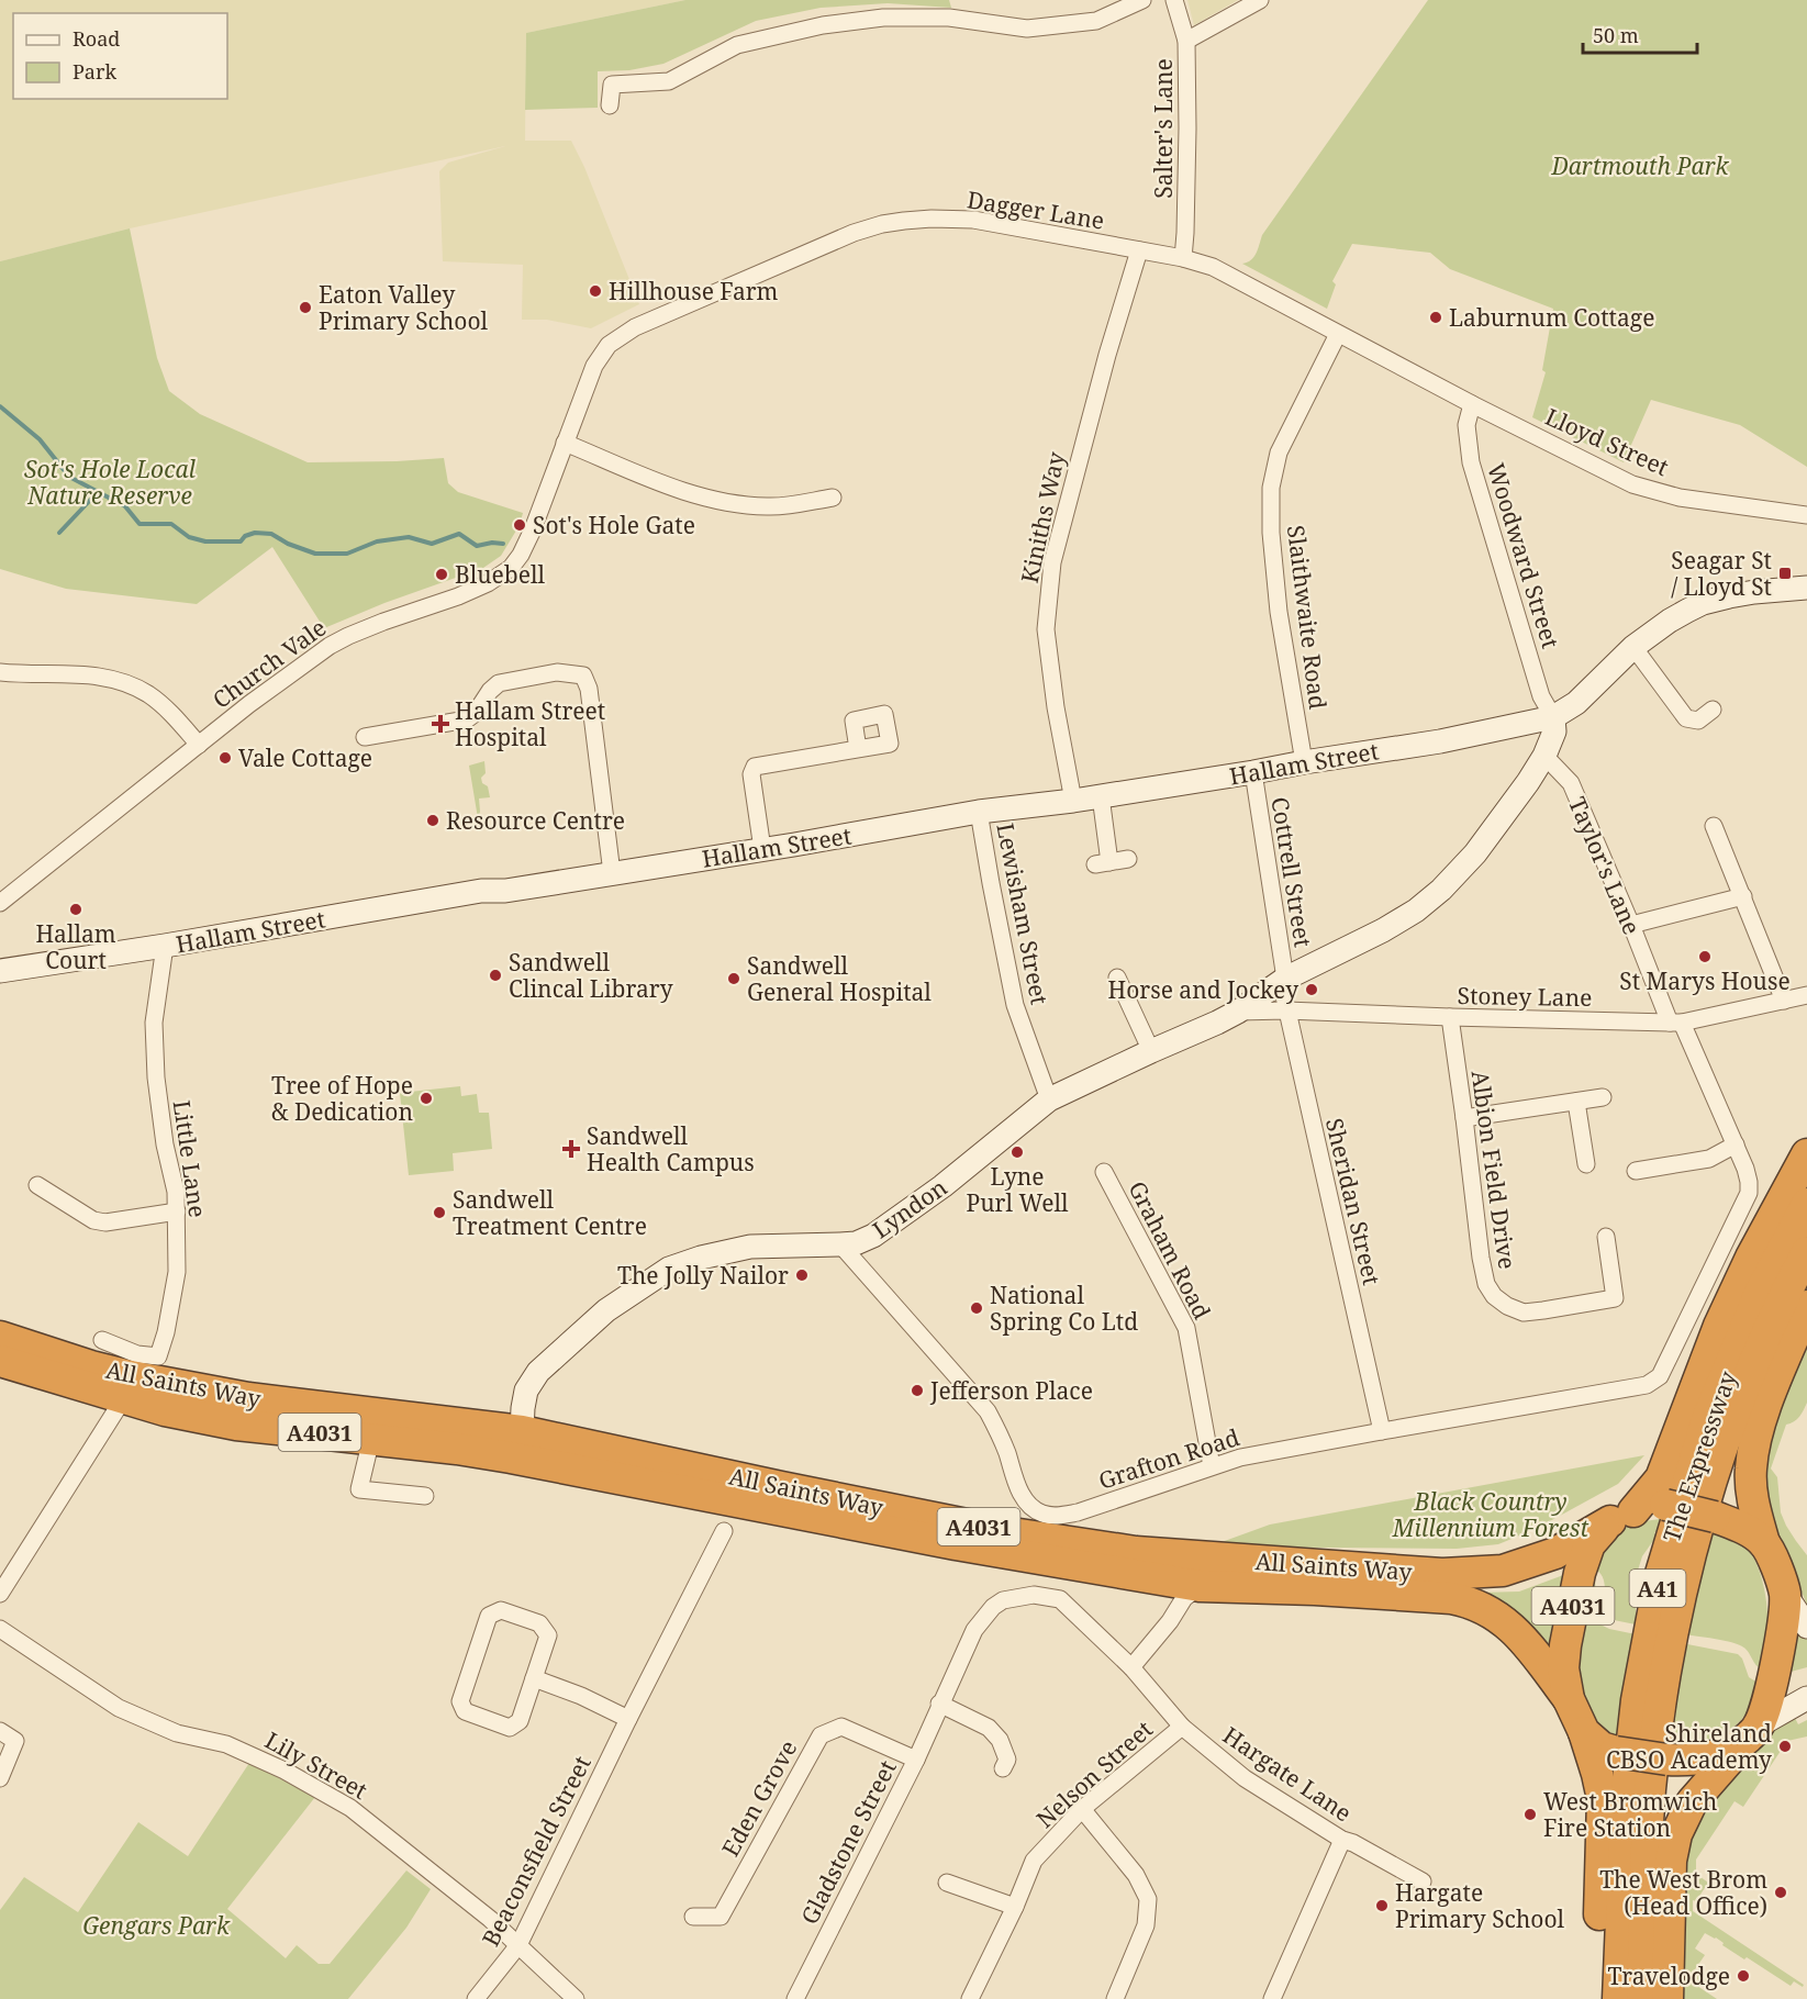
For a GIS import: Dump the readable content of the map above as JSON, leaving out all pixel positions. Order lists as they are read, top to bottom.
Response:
{
  "streets": {
    "highway": [
      "All Saints Way",
      "A4031",
      "The Expressway",
      "A41"
    ],
    "street": [
      "Salter's Lane",
      "Dagger Lane",
      "Lloyd Street",
      "Kiniths Way",
      "Woodward Street",
      "Slaithwaite Road",
      "Church Vale",
      "Hallam Street",
      "Taylor's Lane",
      "Cottrell Street",
      "Lewisham Street",
      "Stoney Lane",
      "Little Lane",
      "Albion Field Drive",
      "Sheridan Street",
      "Lyndon",
      "Graham Road",
      "Grafton Road",
      "Lily Street",
      "Nelson Street",
      "Hargate Lane",
      "Eden Grove",
      "Gladstone Street",
      "Beaconsfield Street"
    ]
  },
  "crossings": [
    ["Salter's Lane", "Dagger Lane"],
    ["Dagger Lane", "Lloyd Street"],
    ["Dagger Lane", "Kiniths Way"],
    ["Dagger Lane", "Woodward Street"],
    ["Dagger Lane", "Slaithwaite Road"],
    ["Dagger Lane", "Church Vale"],
    ["Lloyd Street", "Woodward Street"],
    ["Kiniths Way", "Hallam Street"],
    ["Woodward Street", "Hallam Street"],
    ["Woodward Street", "Lyndon"],
    ["Slaithwaite Road", "Hallam Street"],
    ["Hallam Street", "Taylor's Lane"],
    ["Hallam Street", "Cottrell Street"],
    ["Hallam Street", "Lewisham Street"],
    ["Hallam Street", "Little Lane"],
    ["Hallam Street", "Lyndon"],
    ["Taylor's Lane", "Stoney Lane"],
    ["Taylor's Lane", "Lyndon"],
    ["Taylor's Lane", "Grafton Road"],
    ["Cottrell Street", "Sheridan Street"],
    ["Cottrell Street", "Lyndon"],
    ["Lewisham Street", "Lyndon"],
    ["Stoney Lane", "Albion Field Drive"],
    ["Stoney Lane", "Sheridan Street"],
    ["Stoney Lane", "Lyndon"],
    ["Sheridan Street", "Lyndon"],
    ["Sheridan Street", "Grafton Road"],
    ["Lyndon", "All Saints Way"],
    ["Lyndon", "Grafton Road"],
    ["Graham Road", "Grafton Road"],
    ["All Saints Way", "A4031"],
    ["A4031", "A41"],
    ["The Expressway", "A41"],
    ["Lily Street", "Beaconsfield Street"],
    ["Nelson Street", "Hargate Lane"],
    ["Hargate Lane", "Gladstone Street"],
    ["Eden Grove", "Gladstone Street"]
  ],
  "parks": [
    "Dartmouth Park",
    "Sot's Hole Local Nature Reserve",
    "Black Country Millennium Forest",
    "Gengars Park"
  ],
  "places": {
    "other": [
      "Hillhouse Farm",
      "Eaton Valley Primary School",
      "Laburnum Cottage",
      "Sot's Hole Gate",
      "Bluebell",
      "Vale Cottage",
      "Resource Centre",
      "Hallam Court",
      "St Marys House",
      "Sandwell Clincal Library",
      "Sandwell General Hospital",
      "Horse and Jockey",
      "Tree of Hope & Dedication",
      "Lyne Purl Well",
      "Sandwell Treatment Centre",
      "The Jolly Nailor",
      "National Spring Co Ltd",
      "Jefferson Place",
      "Shireland CBSO Academy",
      "West Bromwich Fire Station",
      "The West Brom (Head Office)",
      "Hargate Primary School",
      "Travelodge"
    ],
    "transit": ["Seagar St / Lloyd St"],
    "health": ["Hallam Street Hospital", "Sandwell Health Campus"]
  },
  "legend": ["Road", "Park"],
  "scale_bar": "50 m"
}
